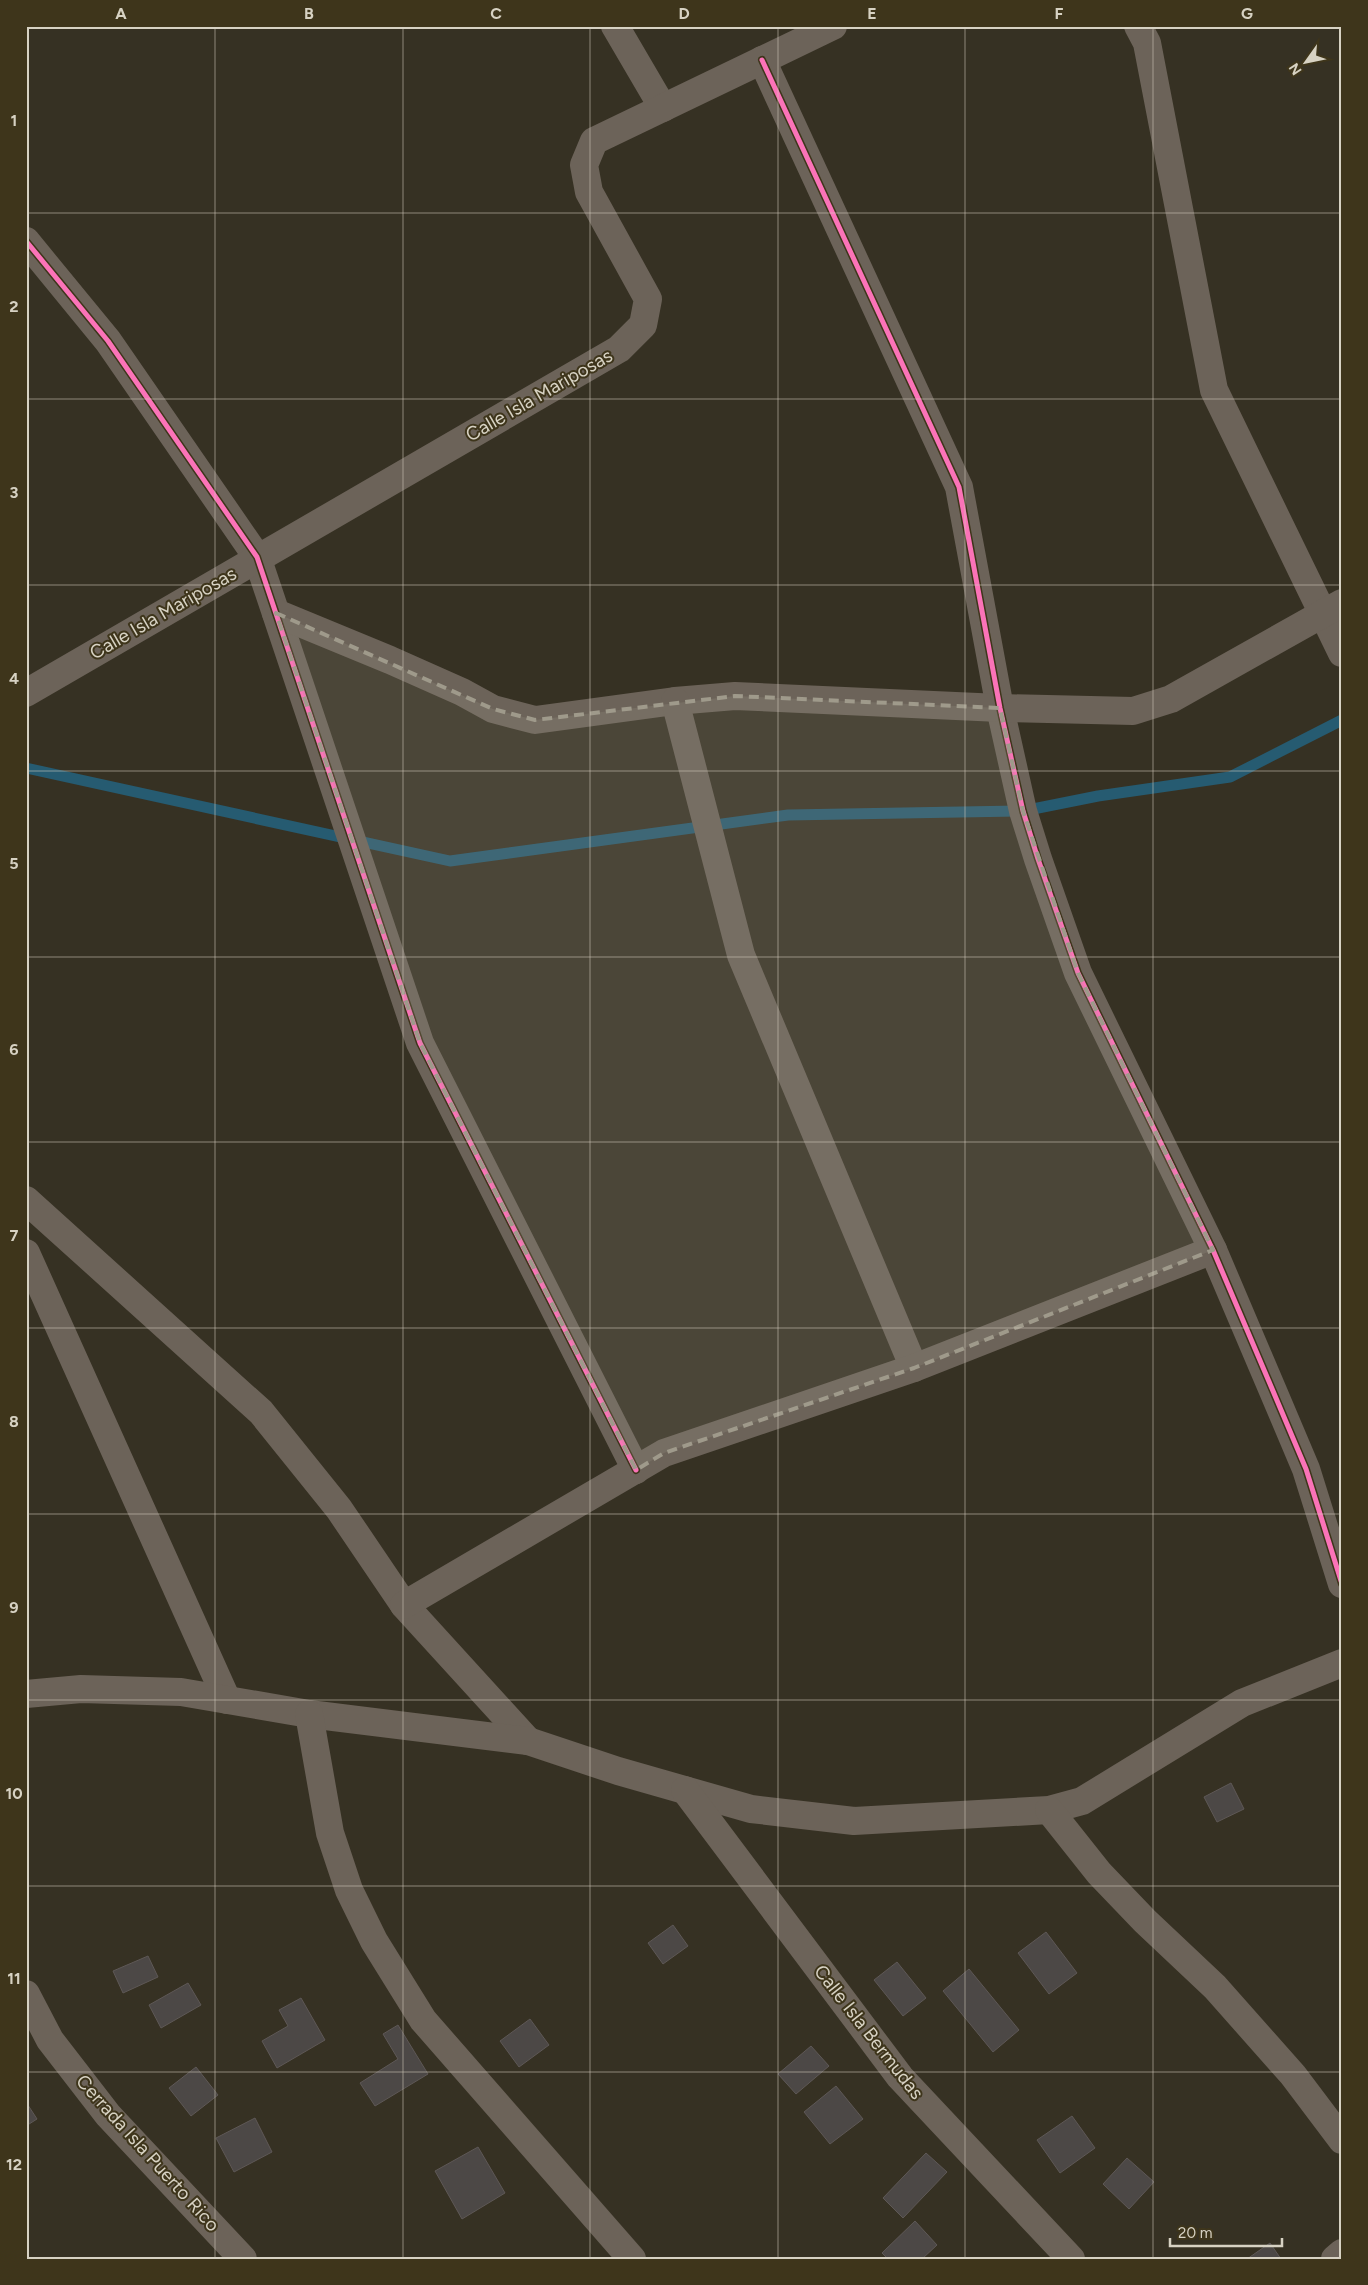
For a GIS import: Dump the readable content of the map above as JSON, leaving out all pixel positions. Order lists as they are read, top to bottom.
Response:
{
  "streets": {
    "street": ["Calle Isla Mariposas", "Calle Isla Bermudas", "Cerrada Isla Puerto Rico"]
  },
  "scale_bar": "20 m",
  "north": "bottom left",
  "grid": {
    "columns": [
      "A",
      "B",
      "C",
      "D",
      "E",
      "F",
      "G"
    ],
    "rows": [
      "1",
      "2",
      "3",
      "4",
      "5",
      "6",
      "7",
      "8",
      "9",
      "10",
      "11",
      "12"
    ]
  }
}
